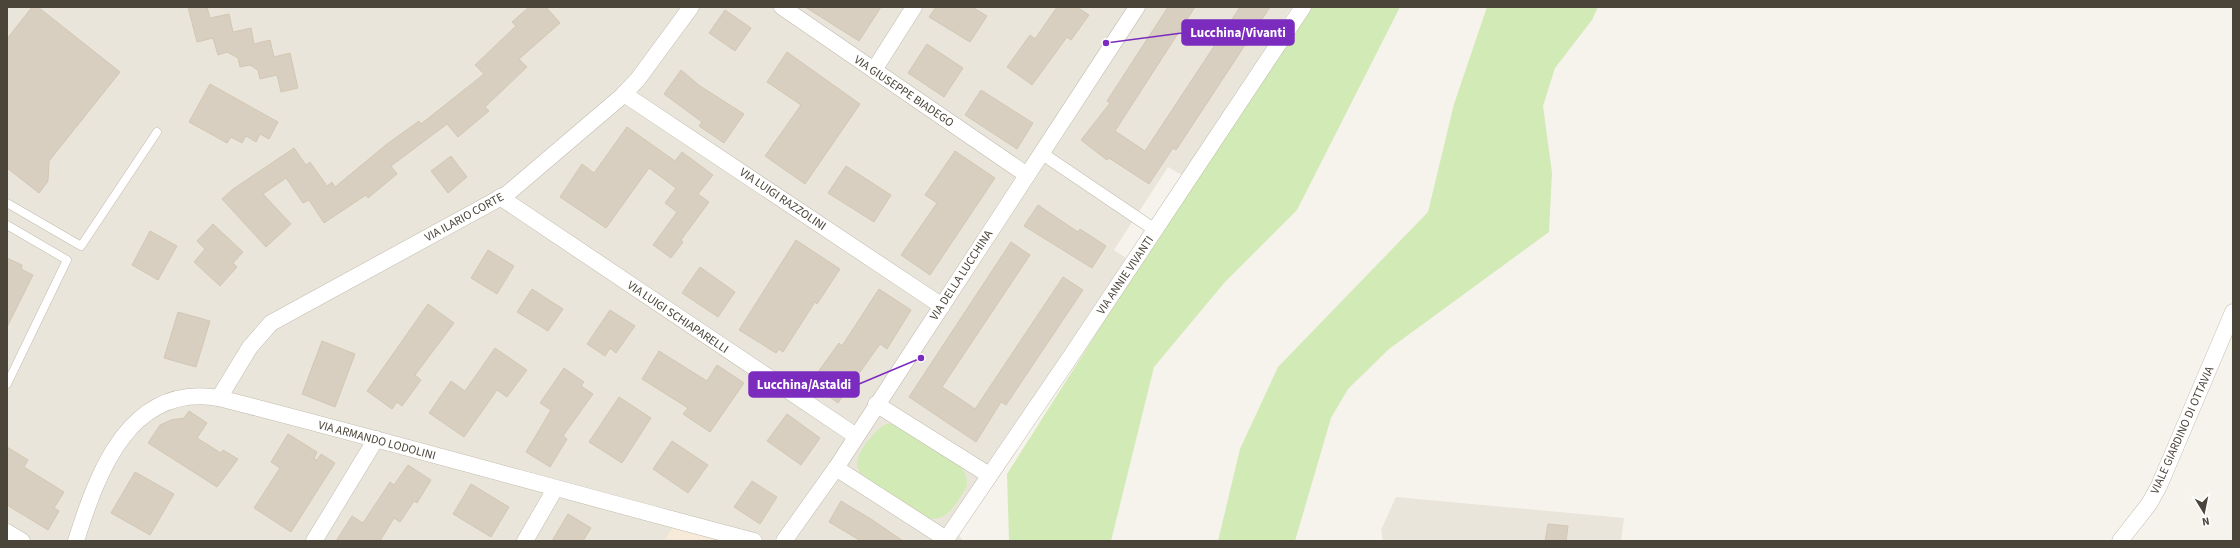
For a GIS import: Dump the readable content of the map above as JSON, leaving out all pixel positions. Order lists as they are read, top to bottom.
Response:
{
  "streets": {
    "street": [
      "VIA GIUSEPPE BIADEGO",
      "VIA LUIGI RAZZOLINI",
      "VIA ILARIO CORTE",
      "VIA DELLA LUCCHINA",
      "VIA ANNIE VIVANTI",
      "VIA LUIGI SCHIAPARELLI",
      "VIALE GIARDINO DI OTTAVIA",
      "VIA ARMANDO LODOLINI"
    ]
  },
  "crossings": [
    ["VIA GIUSEPPE BIADEGO", "VIA DELLA LUCCHINA"],
    ["VIA LUIGI RAZZOLINI", "VIA ILARIO CORTE"],
    ["VIA LUIGI RAZZOLINI", "VIA DELLA LUCCHINA"],
    ["VIA ILARIO CORTE", "VIA LUIGI SCHIAPARELLI"],
    ["VIA ILARIO CORTE", "VIA ARMANDO LODOLINI"],
    ["VIA DELLA LUCCHINA", "VIA LUIGI SCHIAPARELLI"]
  ],
  "places": ["Lucchina/Vivanti", "Lucchina/Astaldi"],
  "north": "bottom"
}
